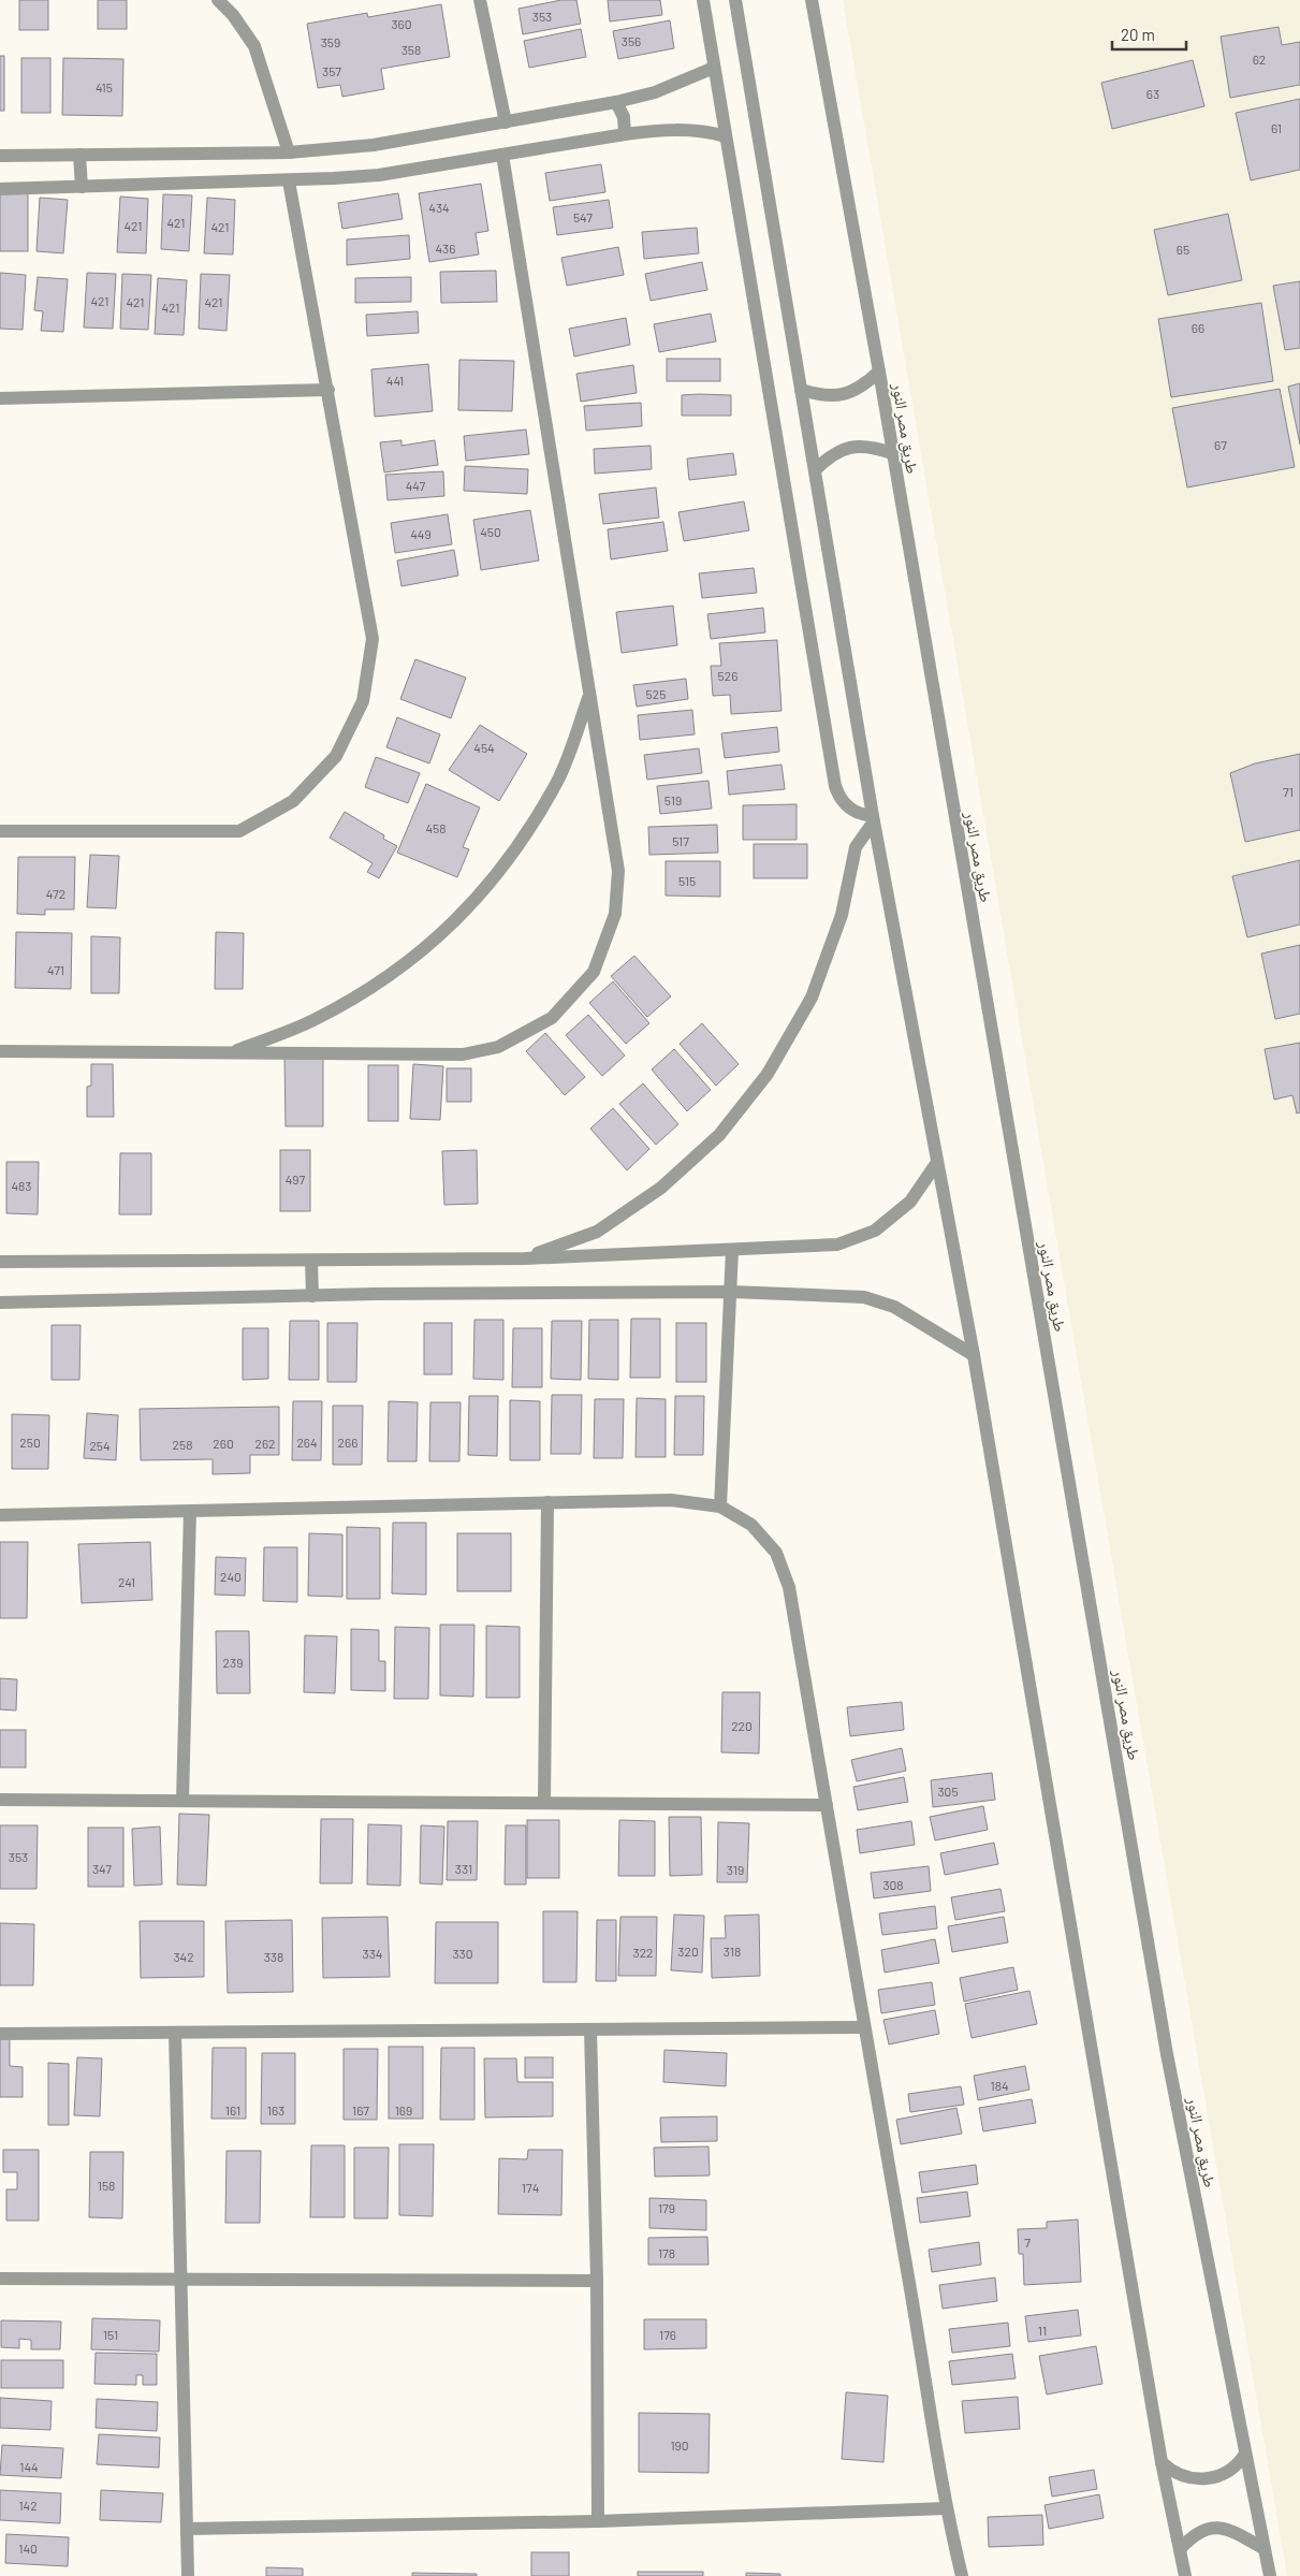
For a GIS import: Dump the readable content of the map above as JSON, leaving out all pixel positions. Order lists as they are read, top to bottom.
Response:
{
  "streets": {
    "street": ["طريق مصر النور"]
  },
  "house_numbers": [
    "353",
    "360",
    "356",
    "359",
    "358",
    "62",
    "357",
    "415",
    "63",
    "61",
    "434",
    "547",
    "421",
    "421",
    "421",
    "436",
    "65",
    "421",
    "421",
    "421",
    "421",
    "66",
    "441",
    "67",
    "447",
    "450",
    "449",
    "526",
    "525",
    "454",
    "71",
    "519",
    "458",
    "517",
    "515",
    "472",
    "471",
    "497",
    "483",
    "250",
    "264",
    "266",
    "260",
    "262",
    "258",
    "254",
    "240",
    "241",
    "239",
    "220",
    "305",
    "353",
    "347",
    "331",
    "319",
    "308",
    "320",
    "318",
    "322",
    "334",
    "330",
    "342",
    "338",
    "184",
    "161",
    "163",
    "167",
    "169",
    "158",
    "174",
    "179",
    "7",
    "178",
    "11",
    "151",
    "176",
    "190",
    "144",
    "142",
    "140"
  ],
  "scale_bar": "20 m"
}
